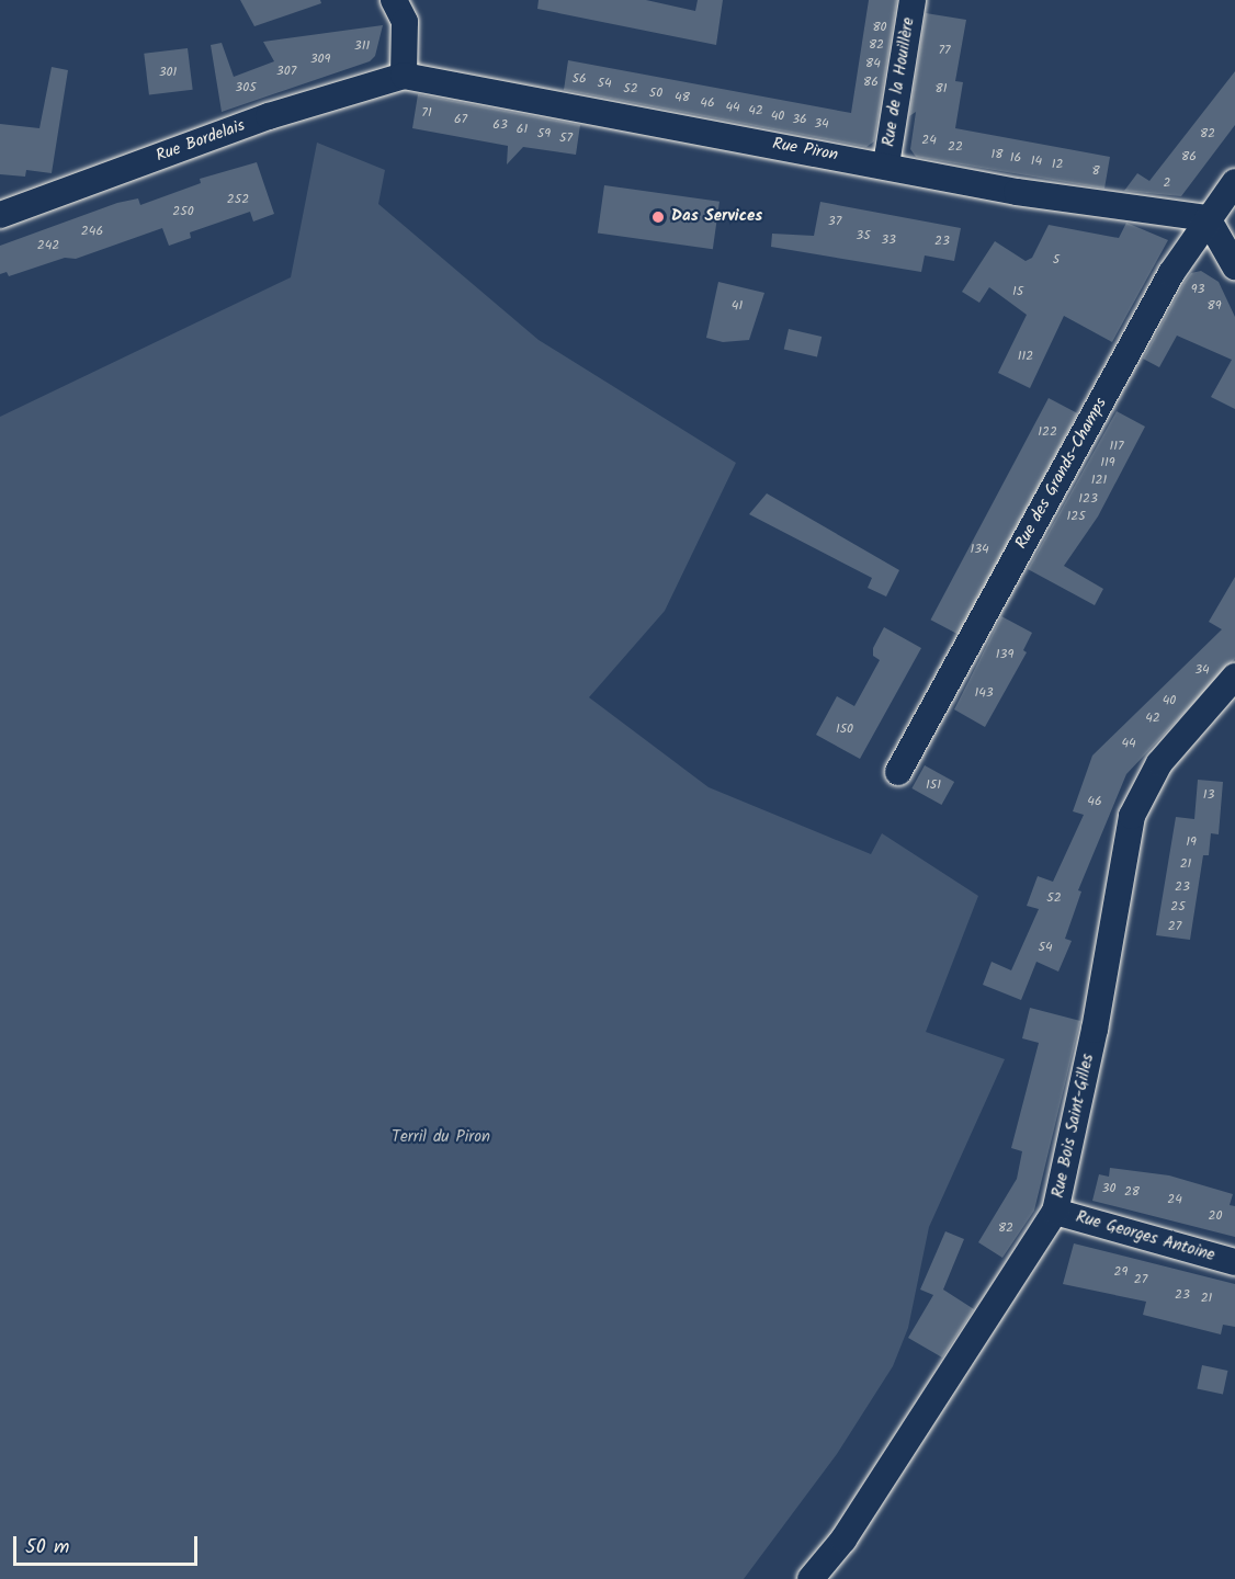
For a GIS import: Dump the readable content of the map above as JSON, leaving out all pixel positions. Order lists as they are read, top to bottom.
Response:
{
  "streets": {
    "street": [
      "Rue de la Houillère",
      "Rue Bordelais",
      "Rue Piron",
      "Rue des Grands-Champs",
      "Rue Bois Saint-Gilles",
      "Rue Georges Antoine"
    ]
  },
  "crossings": [
    ["Rue de la Houillère", "Rue Piron"],
    ["Rue Bordelais", "Rue Piron"],
    ["Rue Piron", "Rue des Grands-Champs"],
    ["Rue Bois Saint-Gilles", "Rue Georges Antoine"]
  ],
  "parks": ["Terril du Piron"],
  "places": ["Das Services"],
  "house_numbers": [
    "80",
    "82",
    "311",
    "77",
    "309",
    "84",
    "307",
    "301",
    "56",
    "86",
    "54",
    "305",
    "52",
    "81",
    "50",
    "48",
    "46",
    "44",
    "42",
    "71",
    "40",
    "67",
    "36",
    "34",
    "63",
    "61",
    "59",
    "82",
    "57",
    "24",
    "22",
    "18",
    "86",
    "16",
    "14",
    "12",
    "8",
    "2",
    "252",
    "250",
    "37",
    "246",
    "35",
    "33",
    "23",
    "242",
    "5",
    "93",
    "15",
    "41",
    "89",
    "112",
    "122",
    "117",
    "119",
    "121",
    "123",
    "125",
    "134",
    "139",
    "34",
    "143",
    "40",
    "42",
    "150",
    "44",
    "151",
    "13",
    "46",
    "19",
    "21",
    "23",
    "52",
    "25",
    "27",
    "54",
    "30",
    "28",
    "24",
    "20",
    "82",
    "29",
    "27",
    "23",
    "21"
  ],
  "scale_bar": "50 m"
}
